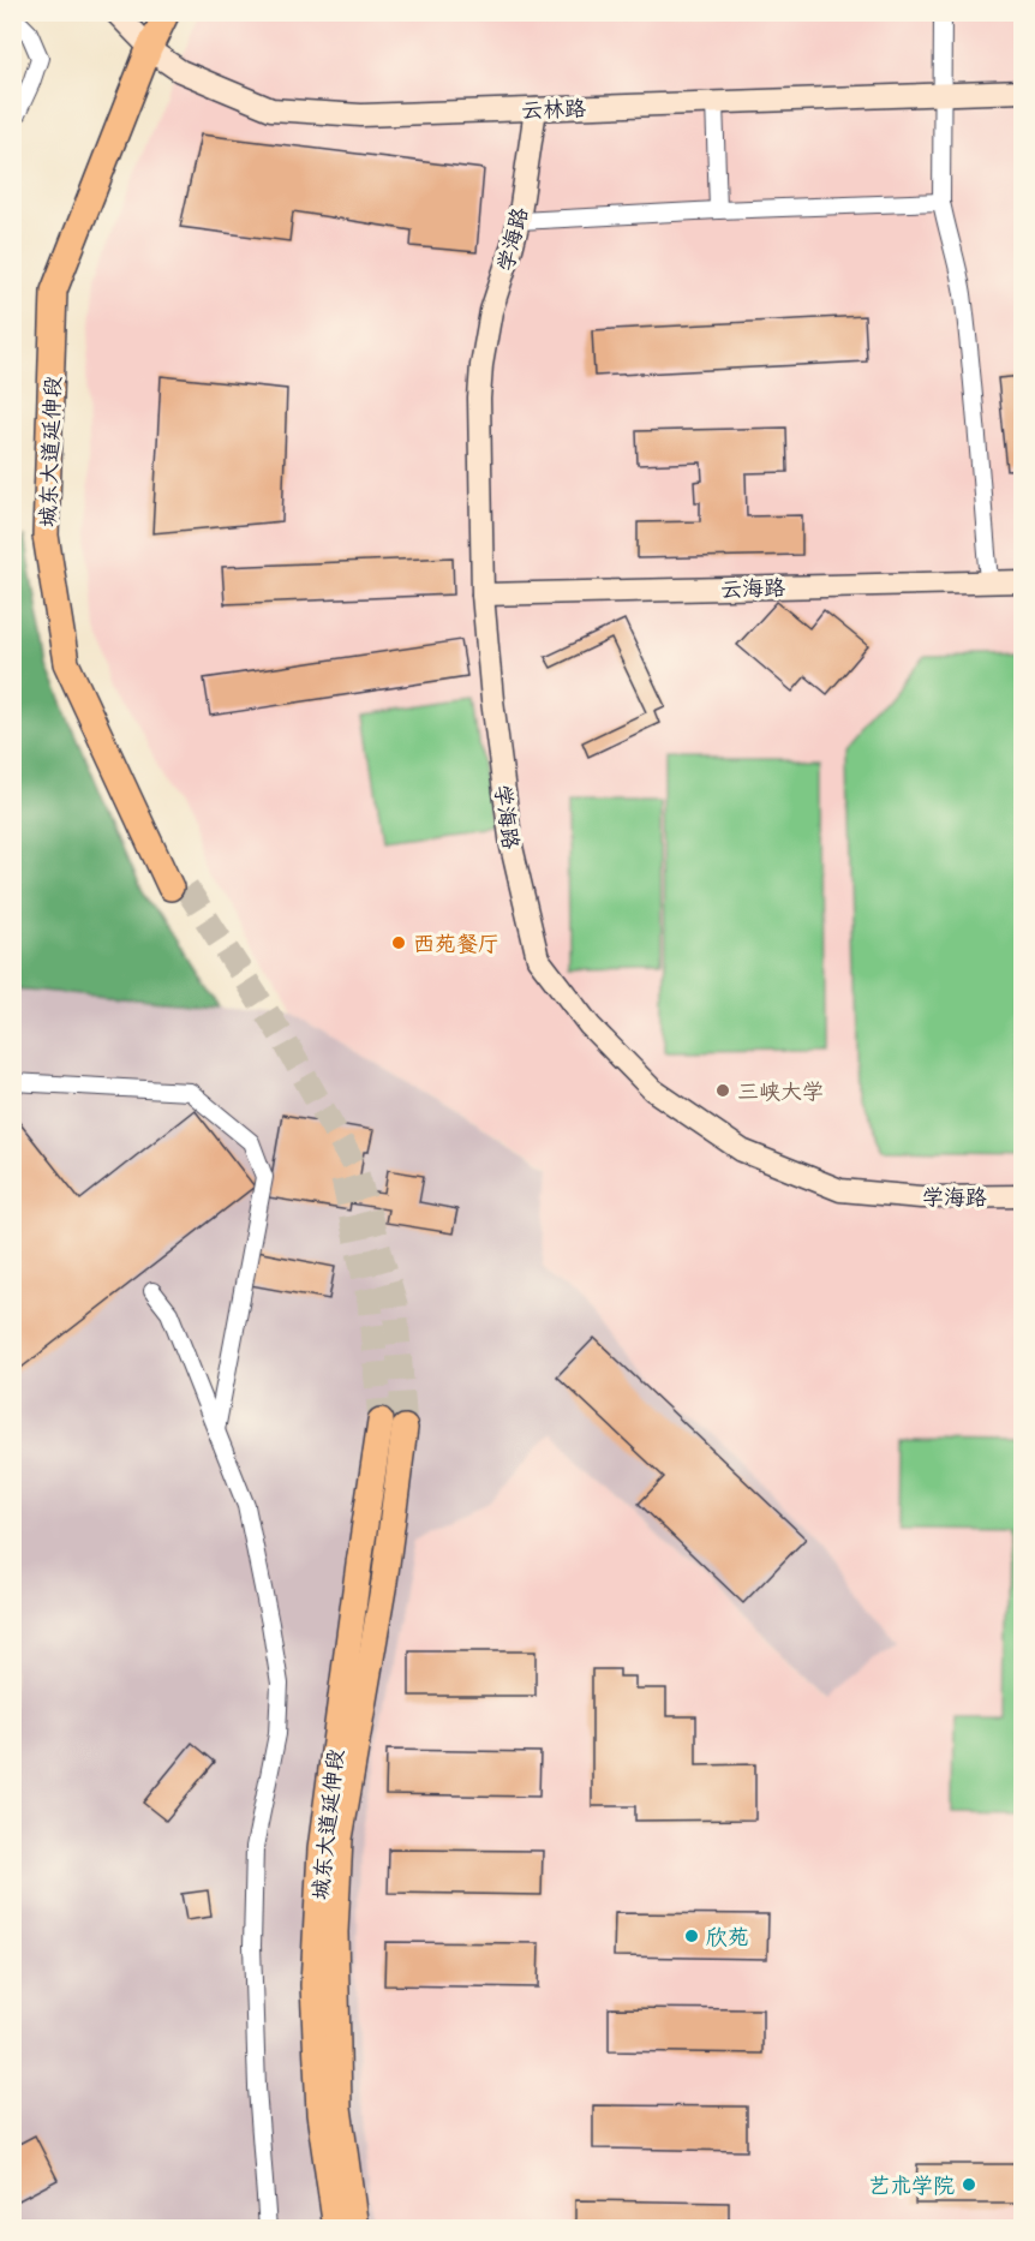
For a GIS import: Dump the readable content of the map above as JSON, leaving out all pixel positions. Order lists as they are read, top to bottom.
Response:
{
  "streets": {
    "main road": ["城东大道延伸段"],
    "street": ["云林路", "学海路", "云海路"]
  },
  "crossings": [
    ["云林路", "学海路"],
    ["云林路", "城东大道延伸段"],
    ["学海路", "云海路"]
  ],
  "places": [
    "西苑餐厅",
    "三峡大学",
    "欣苑",
    "艺术学院"
  ]
}
